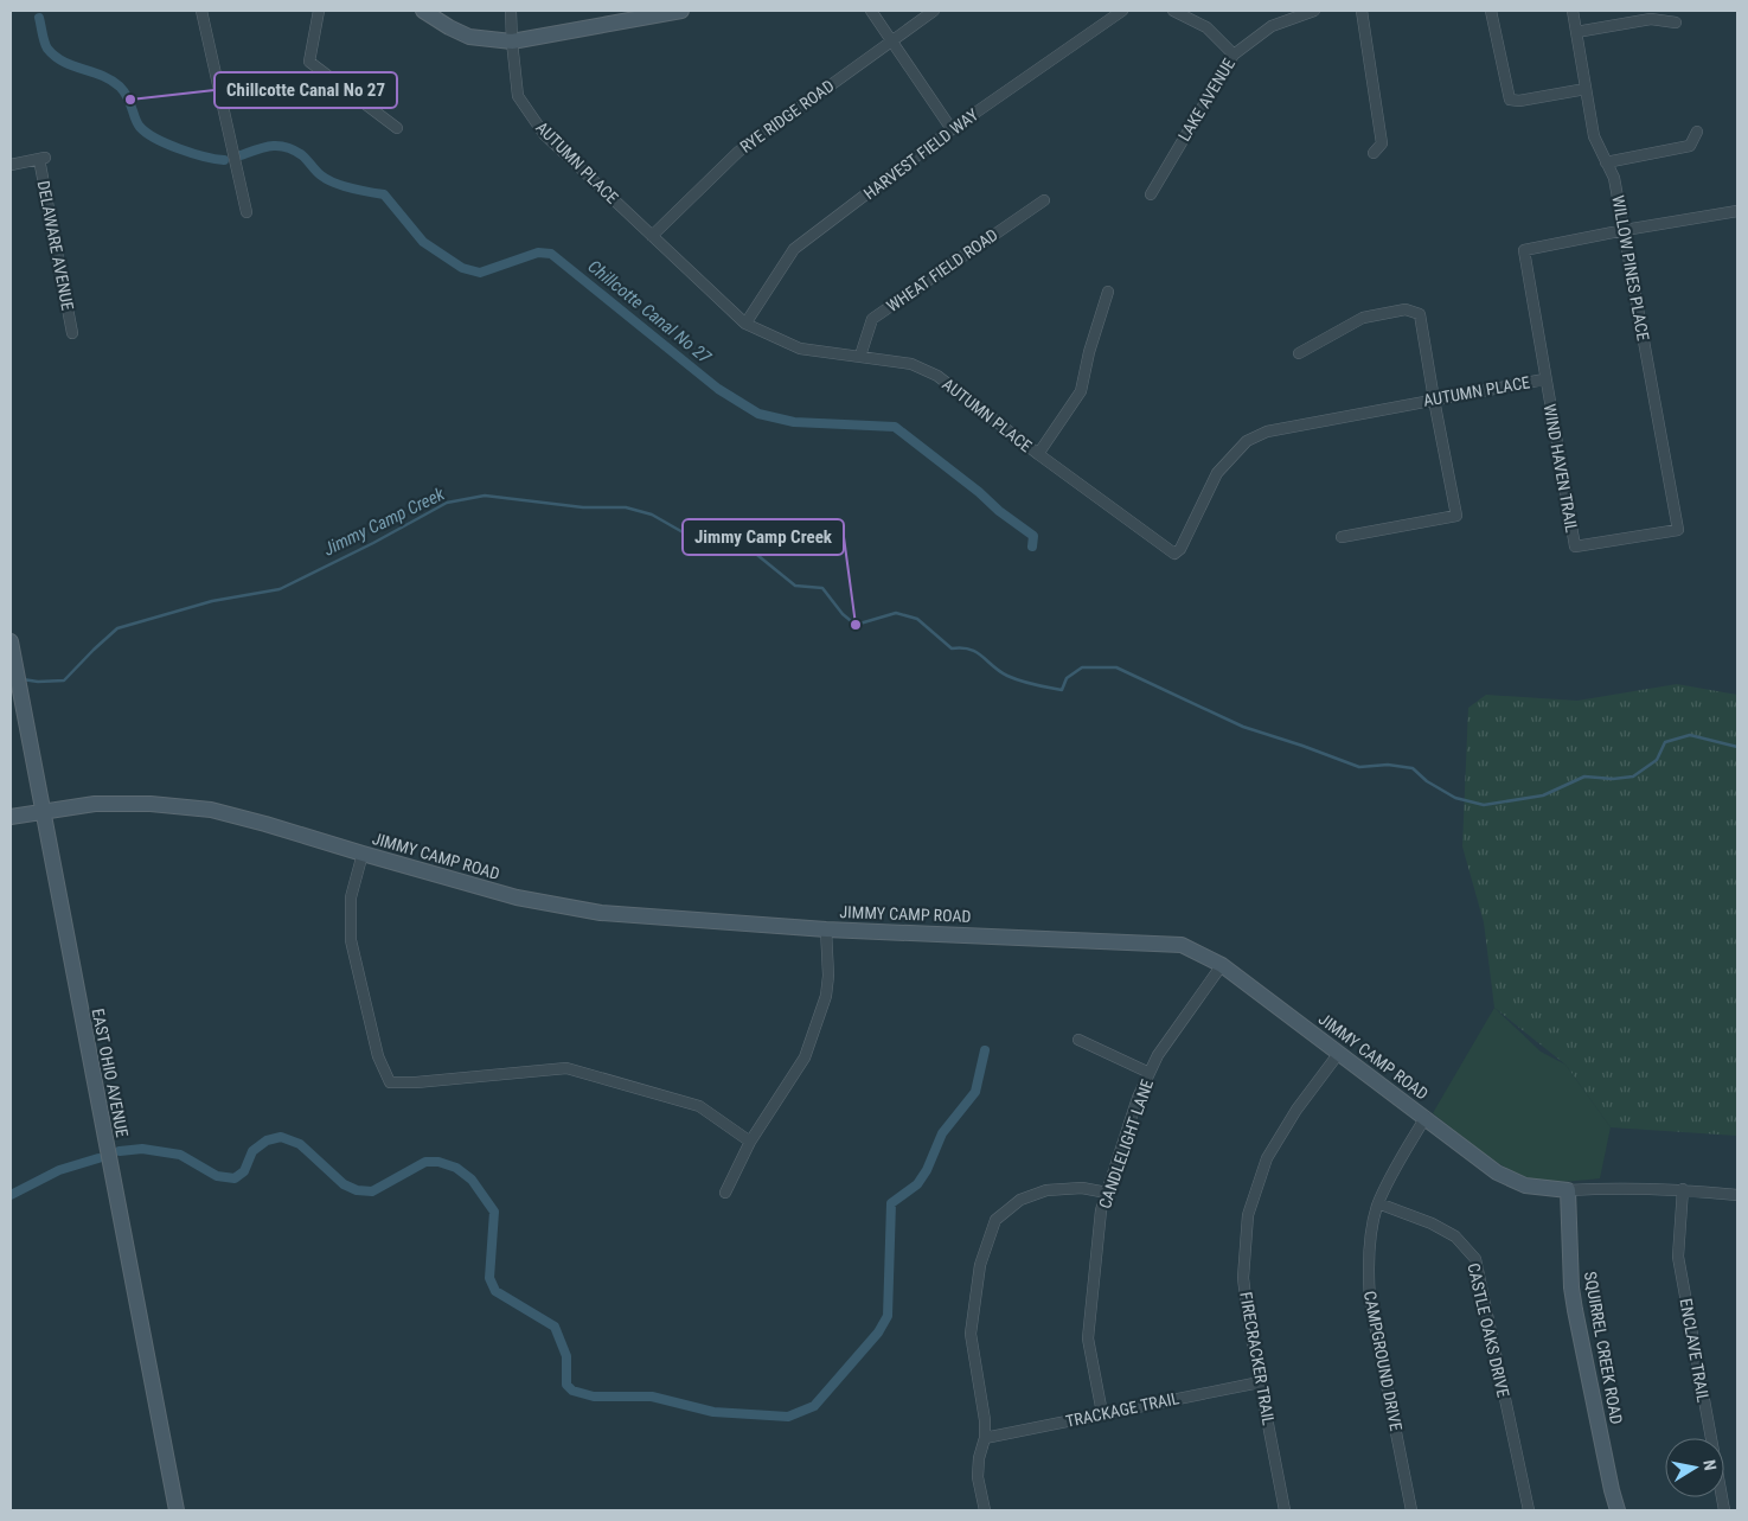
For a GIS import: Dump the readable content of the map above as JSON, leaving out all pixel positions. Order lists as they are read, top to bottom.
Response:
{
  "streets": {
    "street": [
      "LAKE AVENUE",
      "RYE RIDGE ROAD",
      "HARVEST FIELD WAY",
      "AUTUMN PLACE",
      "DELAWARE AVENUE",
      "WILLOW PINES PLACE",
      "WHEAT FIELD ROAD",
      "WIND HAVEN TRAIL",
      "JIMMY CAMP ROAD",
      "EAST OHIO AVENUE",
      "CANDLELIGHT LANE",
      "CASTLE OAKS DRIVE",
      "SQUIRREL CREEK ROAD",
      "ENCLAVE TRAIL",
      "FIRECRACKER TRAIL",
      "CAMPGROUND DRIVE",
      "TRACKAGE TRAIL"
    ]
  },
  "crossings": [
    ["RYE RIDGE ROAD", "AUTUMN PLACE"],
    ["HARVEST FIELD WAY", "AUTUMN PLACE"],
    ["AUTUMN PLACE", "WHEAT FIELD ROAD"],
    ["AUTUMN PLACE", "WIND HAVEN TRAIL"],
    ["WILLOW PINES PLACE", "WIND HAVEN TRAIL"],
    ["JIMMY CAMP ROAD", "EAST OHIO AVENUE"],
    ["JIMMY CAMP ROAD", "CANDLELIGHT LANE"],
    ["JIMMY CAMP ROAD", "SQUIRREL CREEK ROAD"],
    ["JIMMY CAMP ROAD", "ENCLAVE TRAIL"],
    ["JIMMY CAMP ROAD", "FIRECRACKER TRAIL"],
    ["JIMMY CAMP ROAD", "CAMPGROUND DRIVE"],
    ["CANDLELIGHT LANE", "TRACKAGE TRAIL"],
    ["CASTLE OAKS DRIVE", "CAMPGROUND DRIVE"],
    ["FIRECRACKER TRAIL", "TRACKAGE TRAIL"]
  ],
  "water": ["Chillcotte Canal No 27", "Jimmy Camp Creek"],
  "places": ["Chillcotte Canal No 27", "Jimmy Camp Creek"],
  "north": "right"
}
